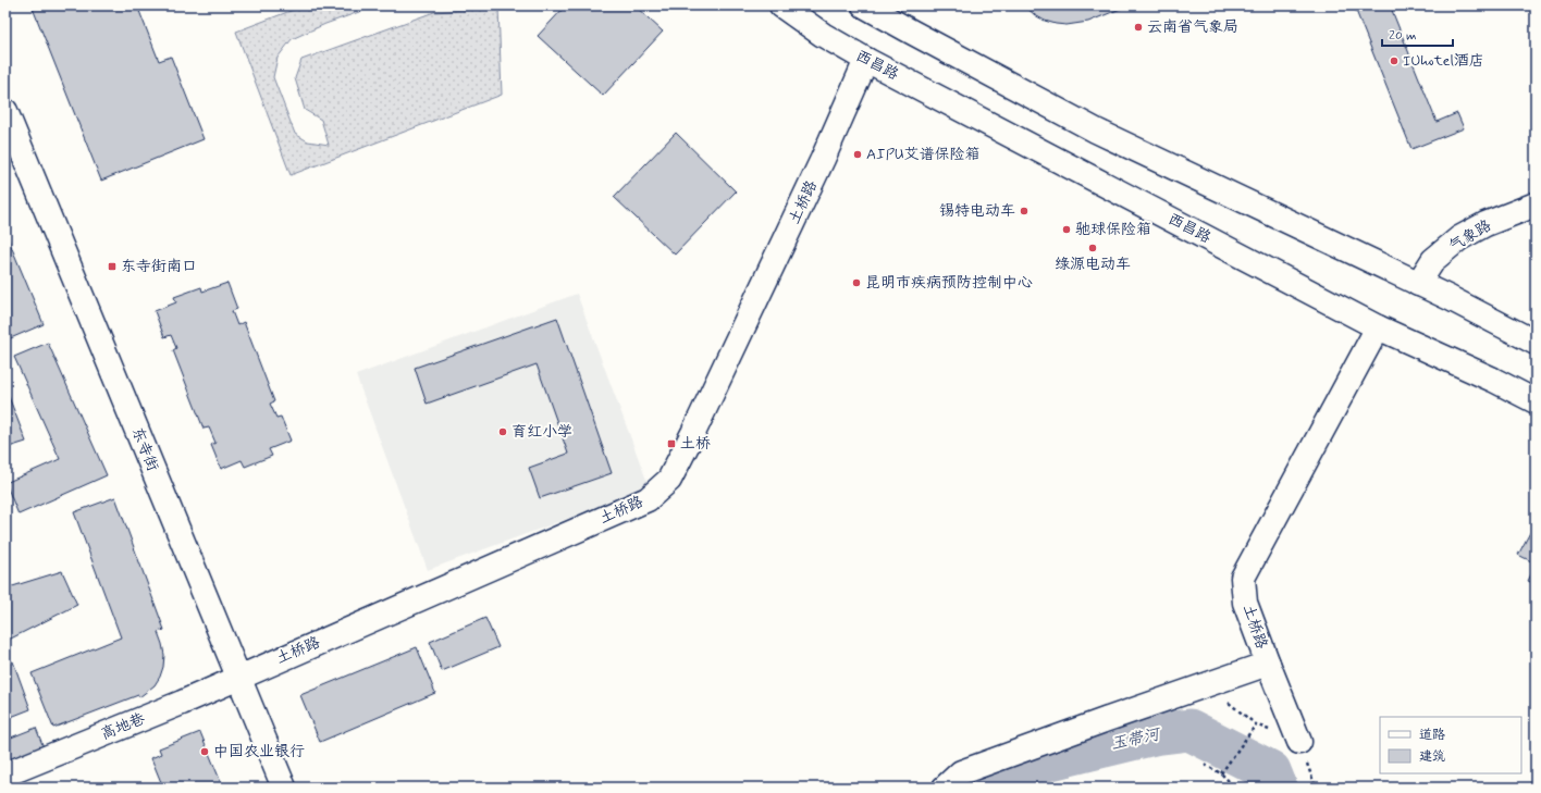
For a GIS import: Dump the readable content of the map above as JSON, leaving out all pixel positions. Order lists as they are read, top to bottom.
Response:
{
  "streets": {
    "street": [
      "西昌路",
      "土桥路",
      "气象路",
      "东寺街",
      "高地巷"
    ]
  },
  "crossings": [
    ["西昌路", "土桥路"],
    ["土桥路", "东寺街"],
    ["土桥路", "高地巷"],
    ["东寺街", "高地巷"]
  ],
  "water": ["玉带河"],
  "places": {
    "other": [
      "云南省气象局",
      "IUhotel酒店",
      "AIPU艾谱保险箱",
      "锡特电动车",
      "驰球保险箱",
      "绿源电动车",
      "昆明市疾病预防控制中心",
      "育红小学",
      "中国农业银行"
    ],
    "transit": ["东寺街南口", "土桥"]
  },
  "legend": ["道路", "建筑"],
  "scale_bar": "20 m"
}
